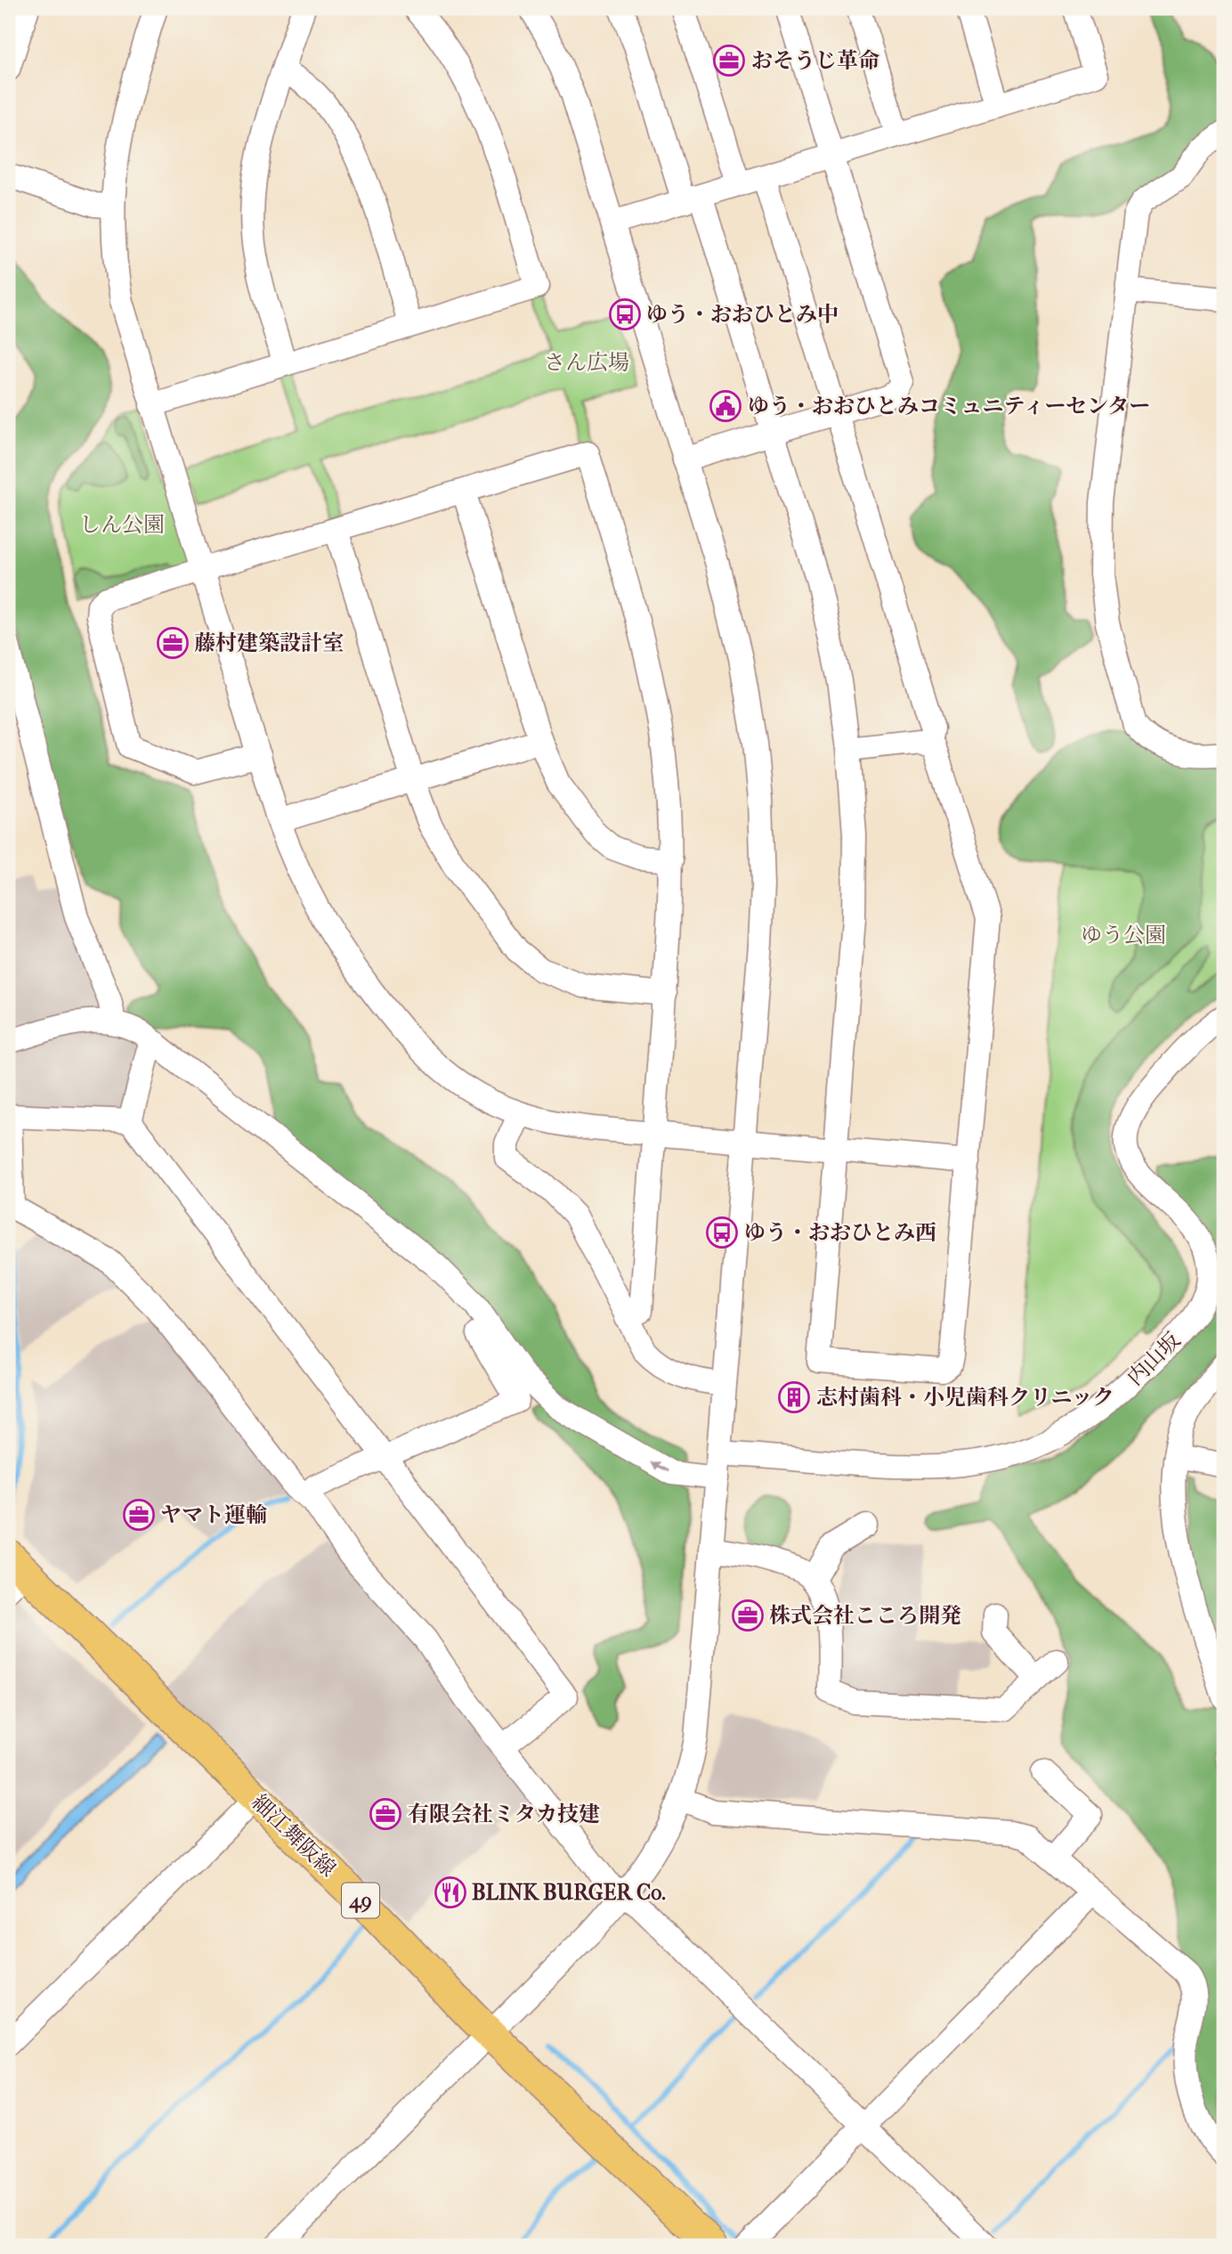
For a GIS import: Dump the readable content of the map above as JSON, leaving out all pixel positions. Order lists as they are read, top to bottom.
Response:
{
  "streets": {
    "main road": ["細江舞阪線", "49"],
    "street": ["内山坂"]
  },
  "parks": ["さん広場", "しん公園", "ゆう公園"],
  "places": {
    "office": [
      "おそうじ革命",
      "藤村建築設計室",
      "ヤマト運輸",
      "株式会社こころ開発",
      "有限会社ミタカ技建"
    ],
    "bus stop": ["ゆう・おおひとみ中", "ゆう・おおひとみ西"],
    "public building": ["ゆう・おおひとみコミュニティーセンター"],
    "building": ["志村歯科・小児歯科クリニック"],
    "restaurant": ["BLINK BURGER Co."]
  }
}
